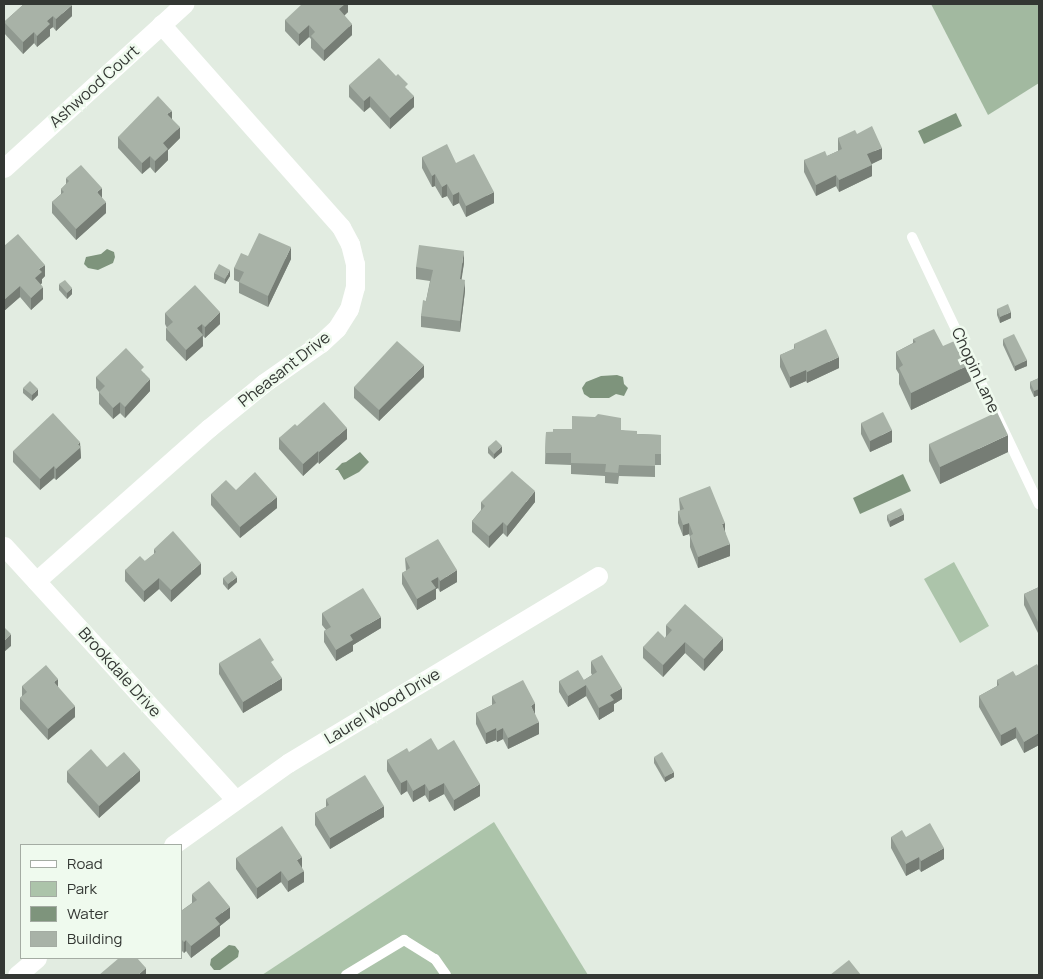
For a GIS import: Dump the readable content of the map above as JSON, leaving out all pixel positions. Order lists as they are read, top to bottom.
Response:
{
  "streets": {
    "street": [
      "Ashwood Court",
      "Pheasant Drive",
      "Brookdale Drive",
      "Laurel Wood Drive"
    ],
    "lane": ["Chopin Lane"]
  },
  "crossings": [
    ["Ashwood Court", "Pheasant Drive"],
    ["Pheasant Drive", "Brookdale Drive"],
    ["Brookdale Drive", "Laurel Wood Drive"]
  ],
  "legend": [
    "Road",
    "Park",
    "Water",
    "Building"
  ]
}
